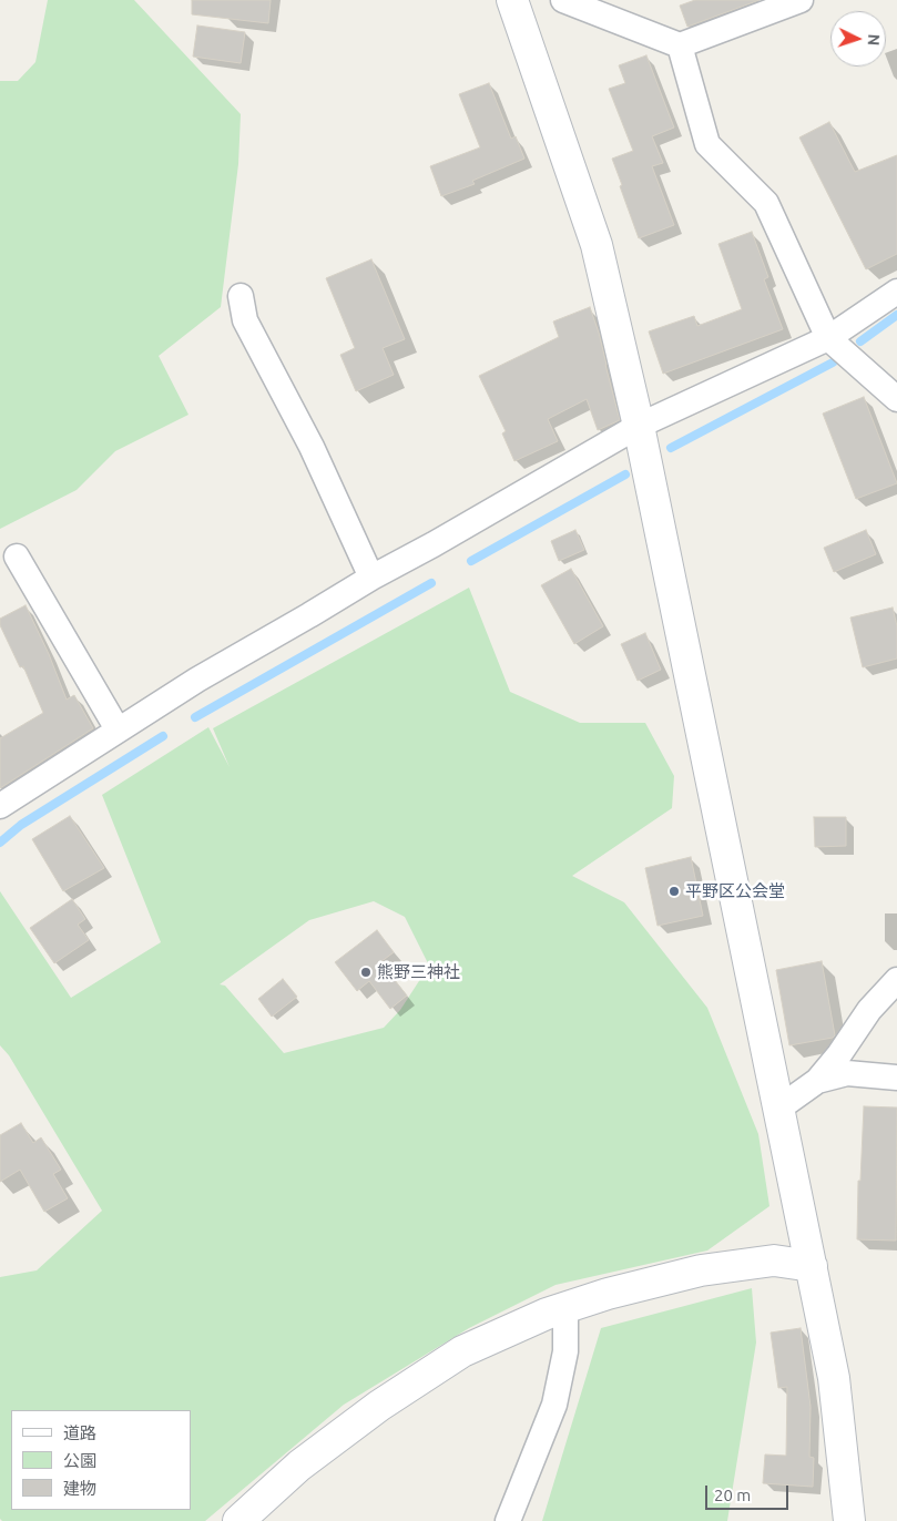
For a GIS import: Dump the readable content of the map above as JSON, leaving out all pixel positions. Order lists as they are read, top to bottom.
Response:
{
  "places": ["平野区公会堂", "熊野三神社"],
  "legend": ["道路", "公園", "建物"],
  "scale_bar": "20 m",
  "north": "right"
}
